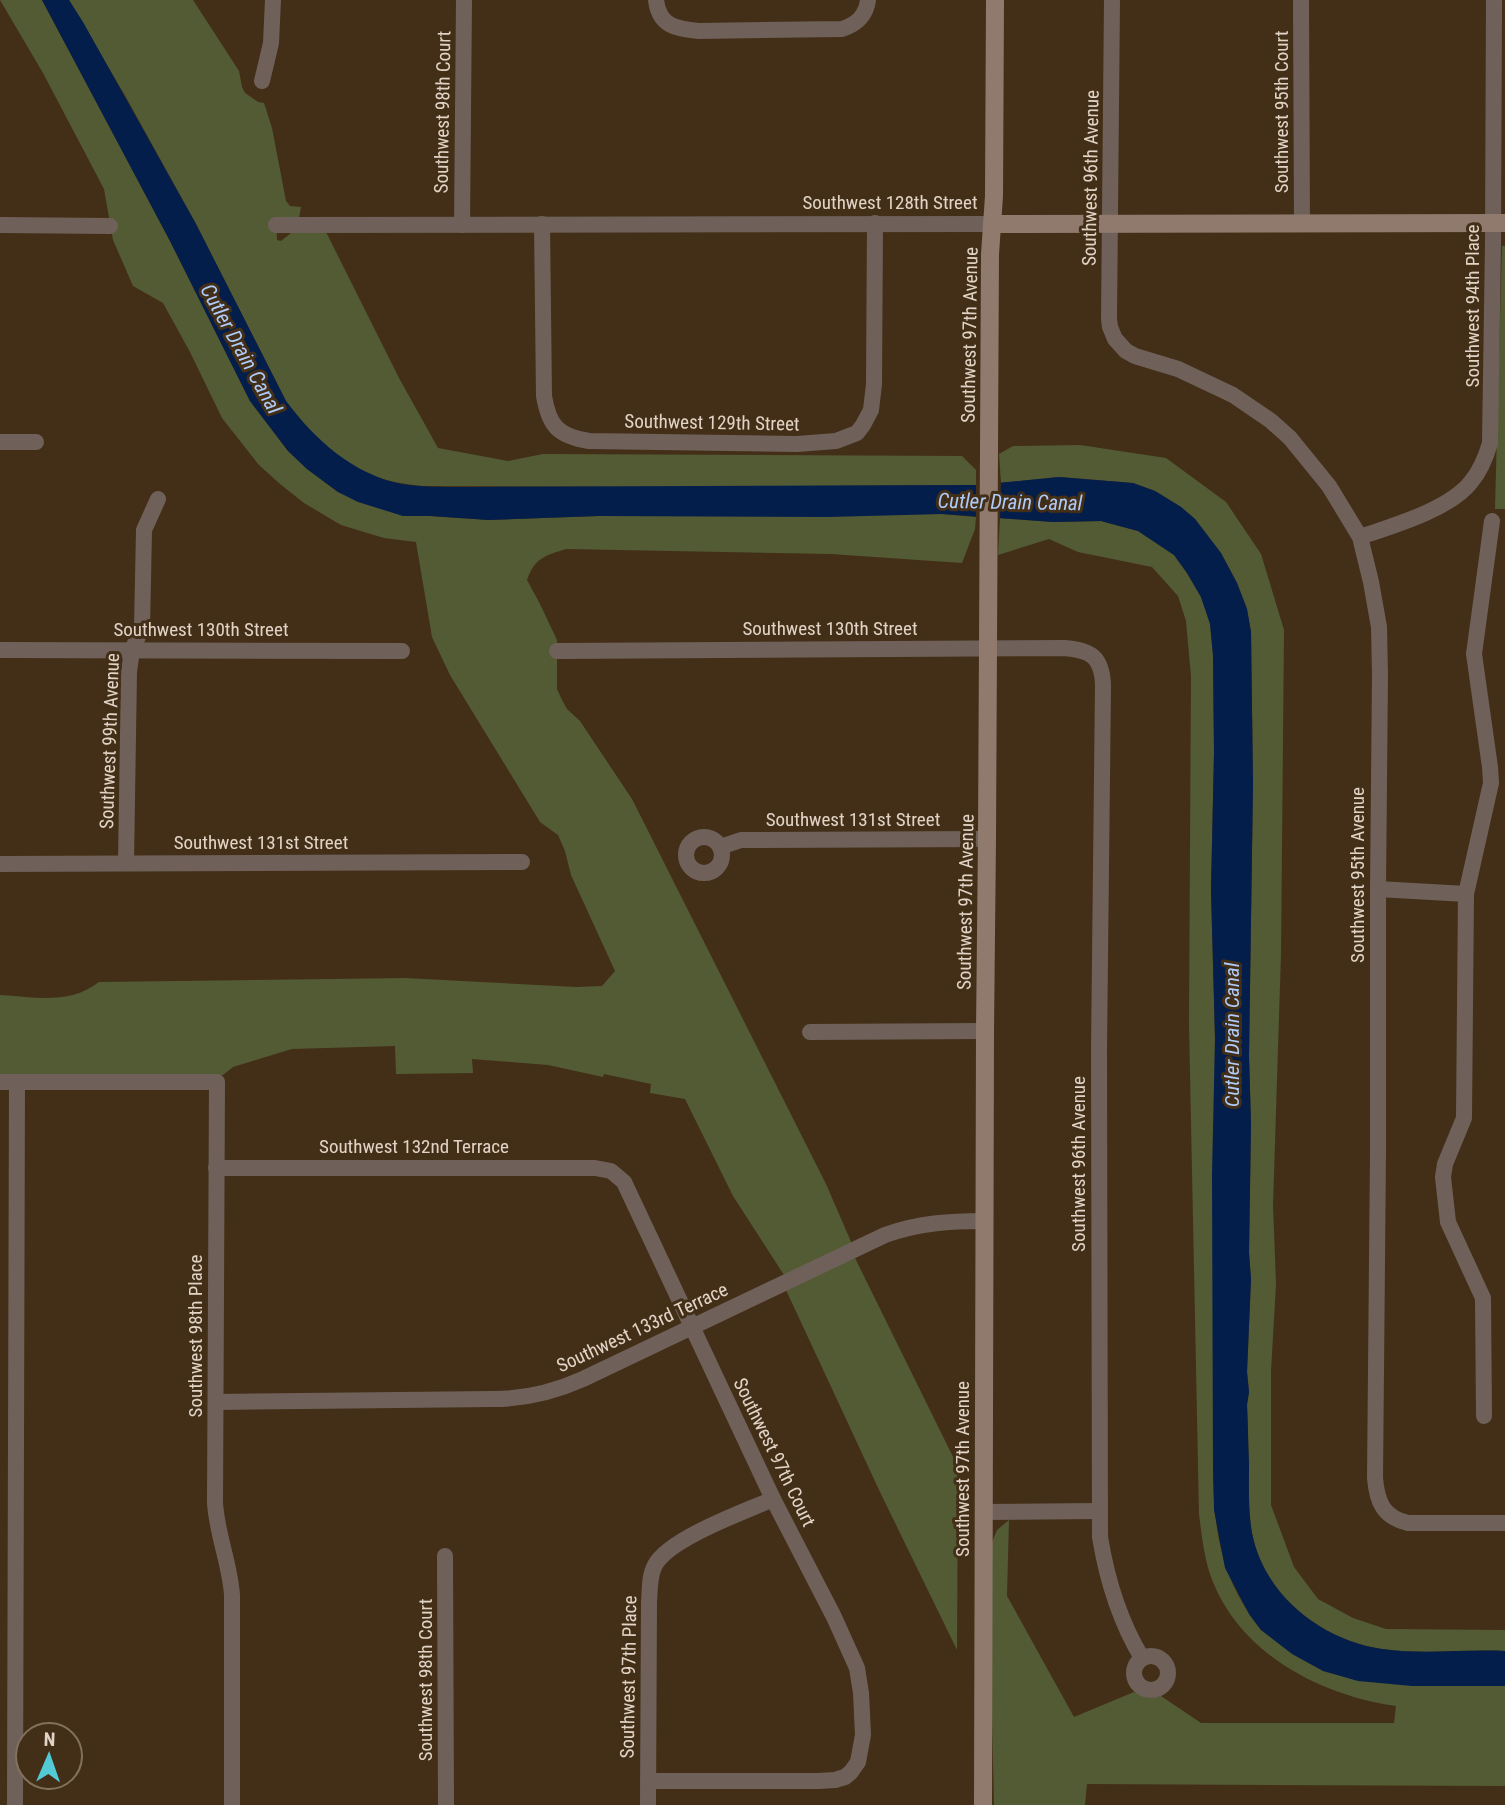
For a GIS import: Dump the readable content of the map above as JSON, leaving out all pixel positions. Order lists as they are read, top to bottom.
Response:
{
  "streets": {
    "street": [
      "Southwest 98th Court",
      "Southwest 95th Court",
      "Southwest 96th Avenue",
      "Southwest 128th Street",
      "Southwest 94th Place",
      "Southwest 97th Avenue",
      "Southwest 129th Street",
      "Southwest 130th Street",
      "Southwest 99th Avenue",
      "Southwest 131st Street",
      "Southwest 95th Avenue",
      "Southwest 132nd Terrace",
      "Southwest 133rd Terrace",
      "Southwest 98th Place",
      "Southwest 97th Court",
      "Southwest 97th Place"
    ]
  },
  "crossings": [
    ["Southwest 98th Court", "Southwest 128th Street"],
    ["Southwest 95th Court", "Southwest 128th Street"],
    ["Southwest 96th Avenue", "Southwest 128th Street"],
    ["Southwest 96th Avenue", "Southwest 130th Street"],
    ["Southwest 96th Avenue", "Southwest 95th Avenue"],
    ["Southwest 128th Street", "Southwest 94th Place"],
    ["Southwest 128th Street", "Southwest 97th Avenue"],
    ["Southwest 128th Street", "Southwest 129th Street"],
    ["Southwest 94th Place", "Southwest 95th Avenue"],
    ["Southwest 97th Avenue", "Southwest 130th Street"],
    ["Southwest 97th Avenue", "Southwest 131st Street"],
    ["Southwest 97th Avenue", "Southwest 133rd Terrace"],
    ["Southwest 130th Street", "Southwest 99th Avenue"],
    ["Southwest 99th Avenue", "Southwest 131st Street"],
    ["Southwest 132nd Terrace", "Southwest 98th Place"],
    ["Southwest 132nd Terrace", "Southwest 97th Court"],
    ["Southwest 133rd Terrace", "Southwest 98th Place"],
    ["Southwest 133rd Terrace", "Southwest 97th Court"],
    ["Southwest 97th Court", "Southwest 97th Place"]
  ],
  "water": ["Cutler Drain Canal"],
  "north": "top"
}
